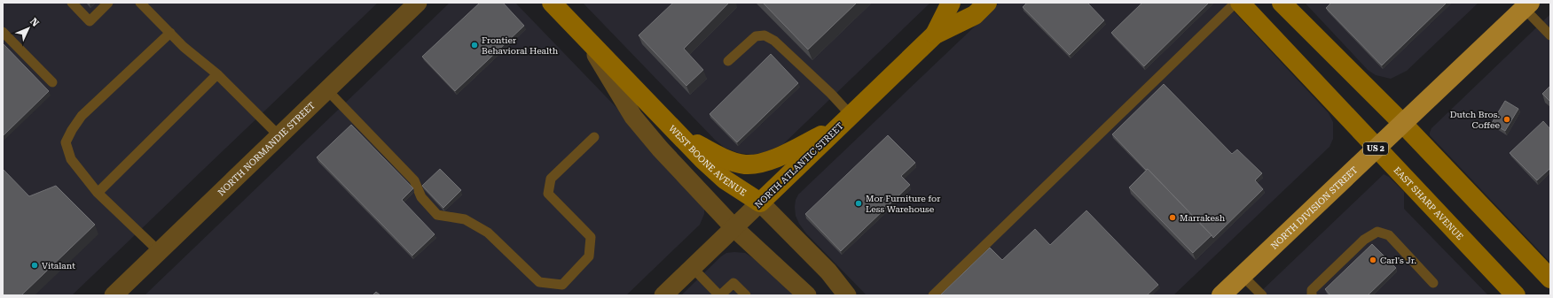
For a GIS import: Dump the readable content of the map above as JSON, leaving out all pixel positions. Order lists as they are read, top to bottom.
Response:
{
  "streets": {
    "main road": ["US 2", "NORTH DIVISION STREET"],
    "street": [
      "NORTH NORMANDIE STREET",
      "WEST BOONE AVENUE",
      "NORTH ATLANTIC STREET",
      "EAST SHARP AVENUE"
    ]
  },
  "crossings": [
    ["WEST BOONE AVENUE", "NORTH ATLANTIC STREET"],
    ["EAST SHARP AVENUE", "NORTH DIVISION STREET"]
  ],
  "places": [
    "Frontier Behavioral Health",
    "Dutch Bros. Coffee",
    "Mor Furniture for Less Warehouse",
    "Marrakesh",
    "Carl's Jr.",
    "Vitalant"
  ],
  "north": "top right"
}
